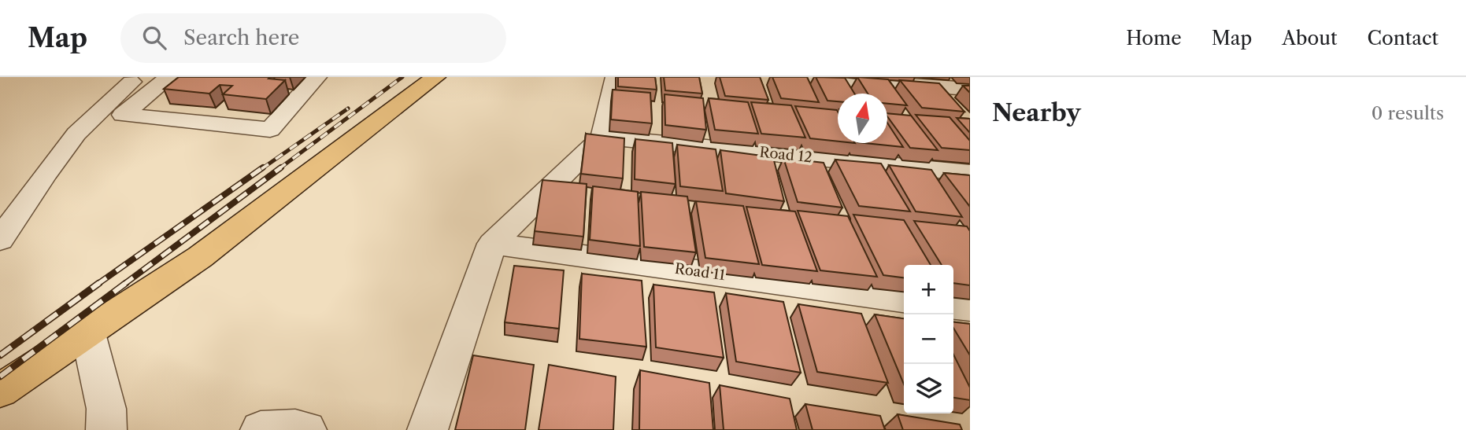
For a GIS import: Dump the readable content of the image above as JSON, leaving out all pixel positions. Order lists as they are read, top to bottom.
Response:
{
  "streets": {
    "street": ["Road 12", "Road 11"]
  },
  "north": "top",
  "page": {
    "header": "Map",
    "search": "Search here",
    "nav": [
      "Home",
      "Map",
      "About",
      "Contact"
    ],
    "heading": ["Nearby", "0 results"],
    "map_buttons": ["+", "−"]
  }
}
